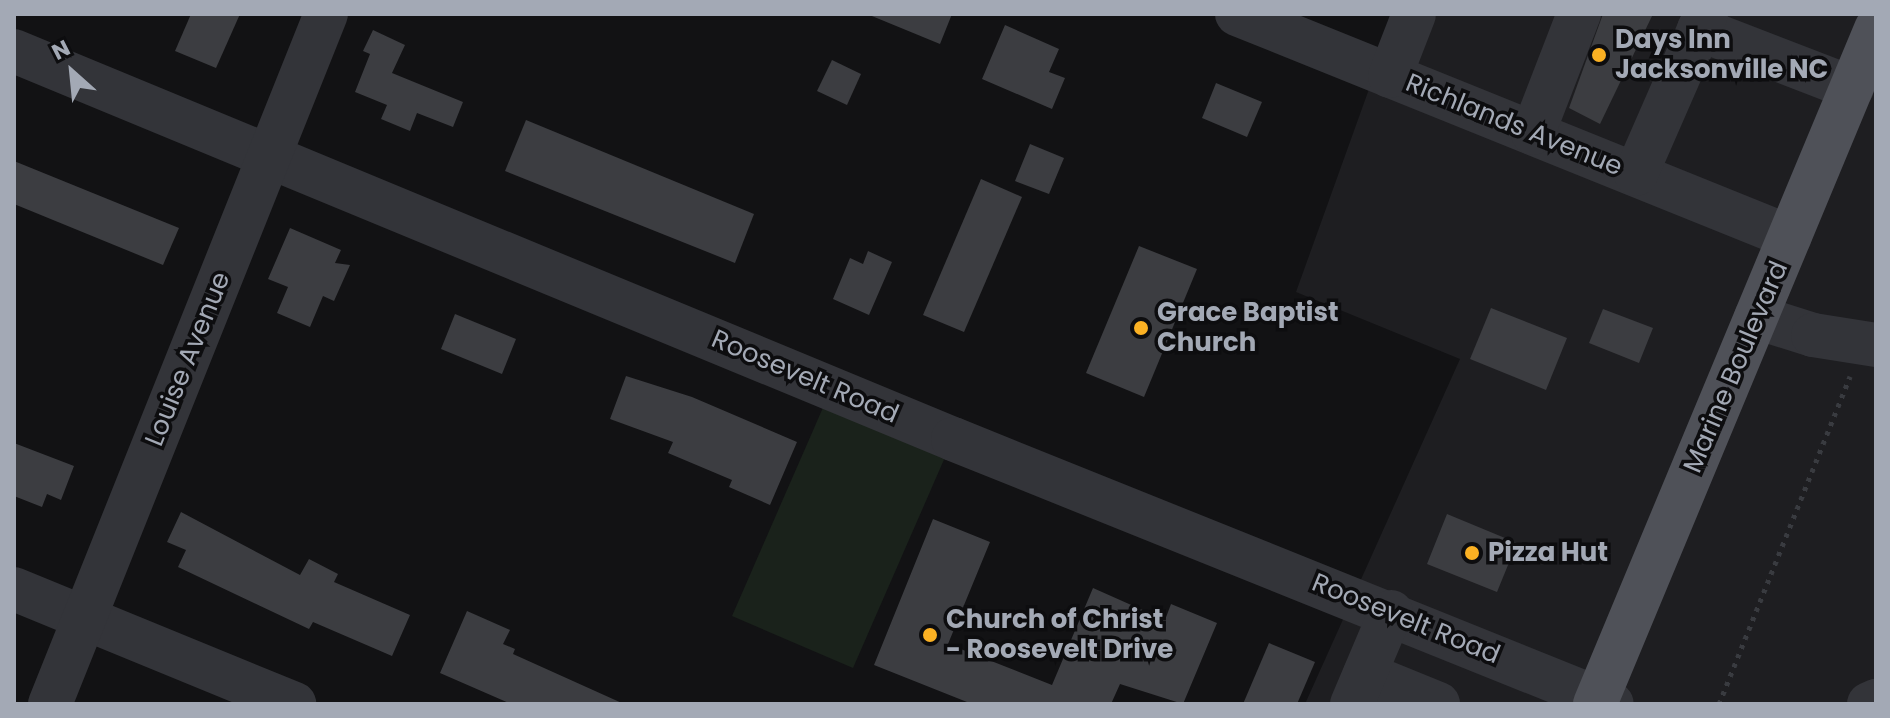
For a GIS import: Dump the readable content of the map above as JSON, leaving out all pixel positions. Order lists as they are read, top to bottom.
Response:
{
  "streets": {
    "main road": ["Marine Boulevard"],
    "street": ["Richlands Avenue", "Louise Avenue", "Roosevelt Road"]
  },
  "crossings": [
    ["Richlands Avenue", "Marine Boulevard"],
    ["Louise Avenue", "Roosevelt Road"],
    ["Marine Boulevard", "Roosevelt Road"]
  ],
  "places": [
    "Days Inn Jacksonville NC",
    "Grace Baptist Church",
    "Pizza Hut",
    "Church of Christ - Roosevelt Drive"
  ],
  "north": "top left"
}
